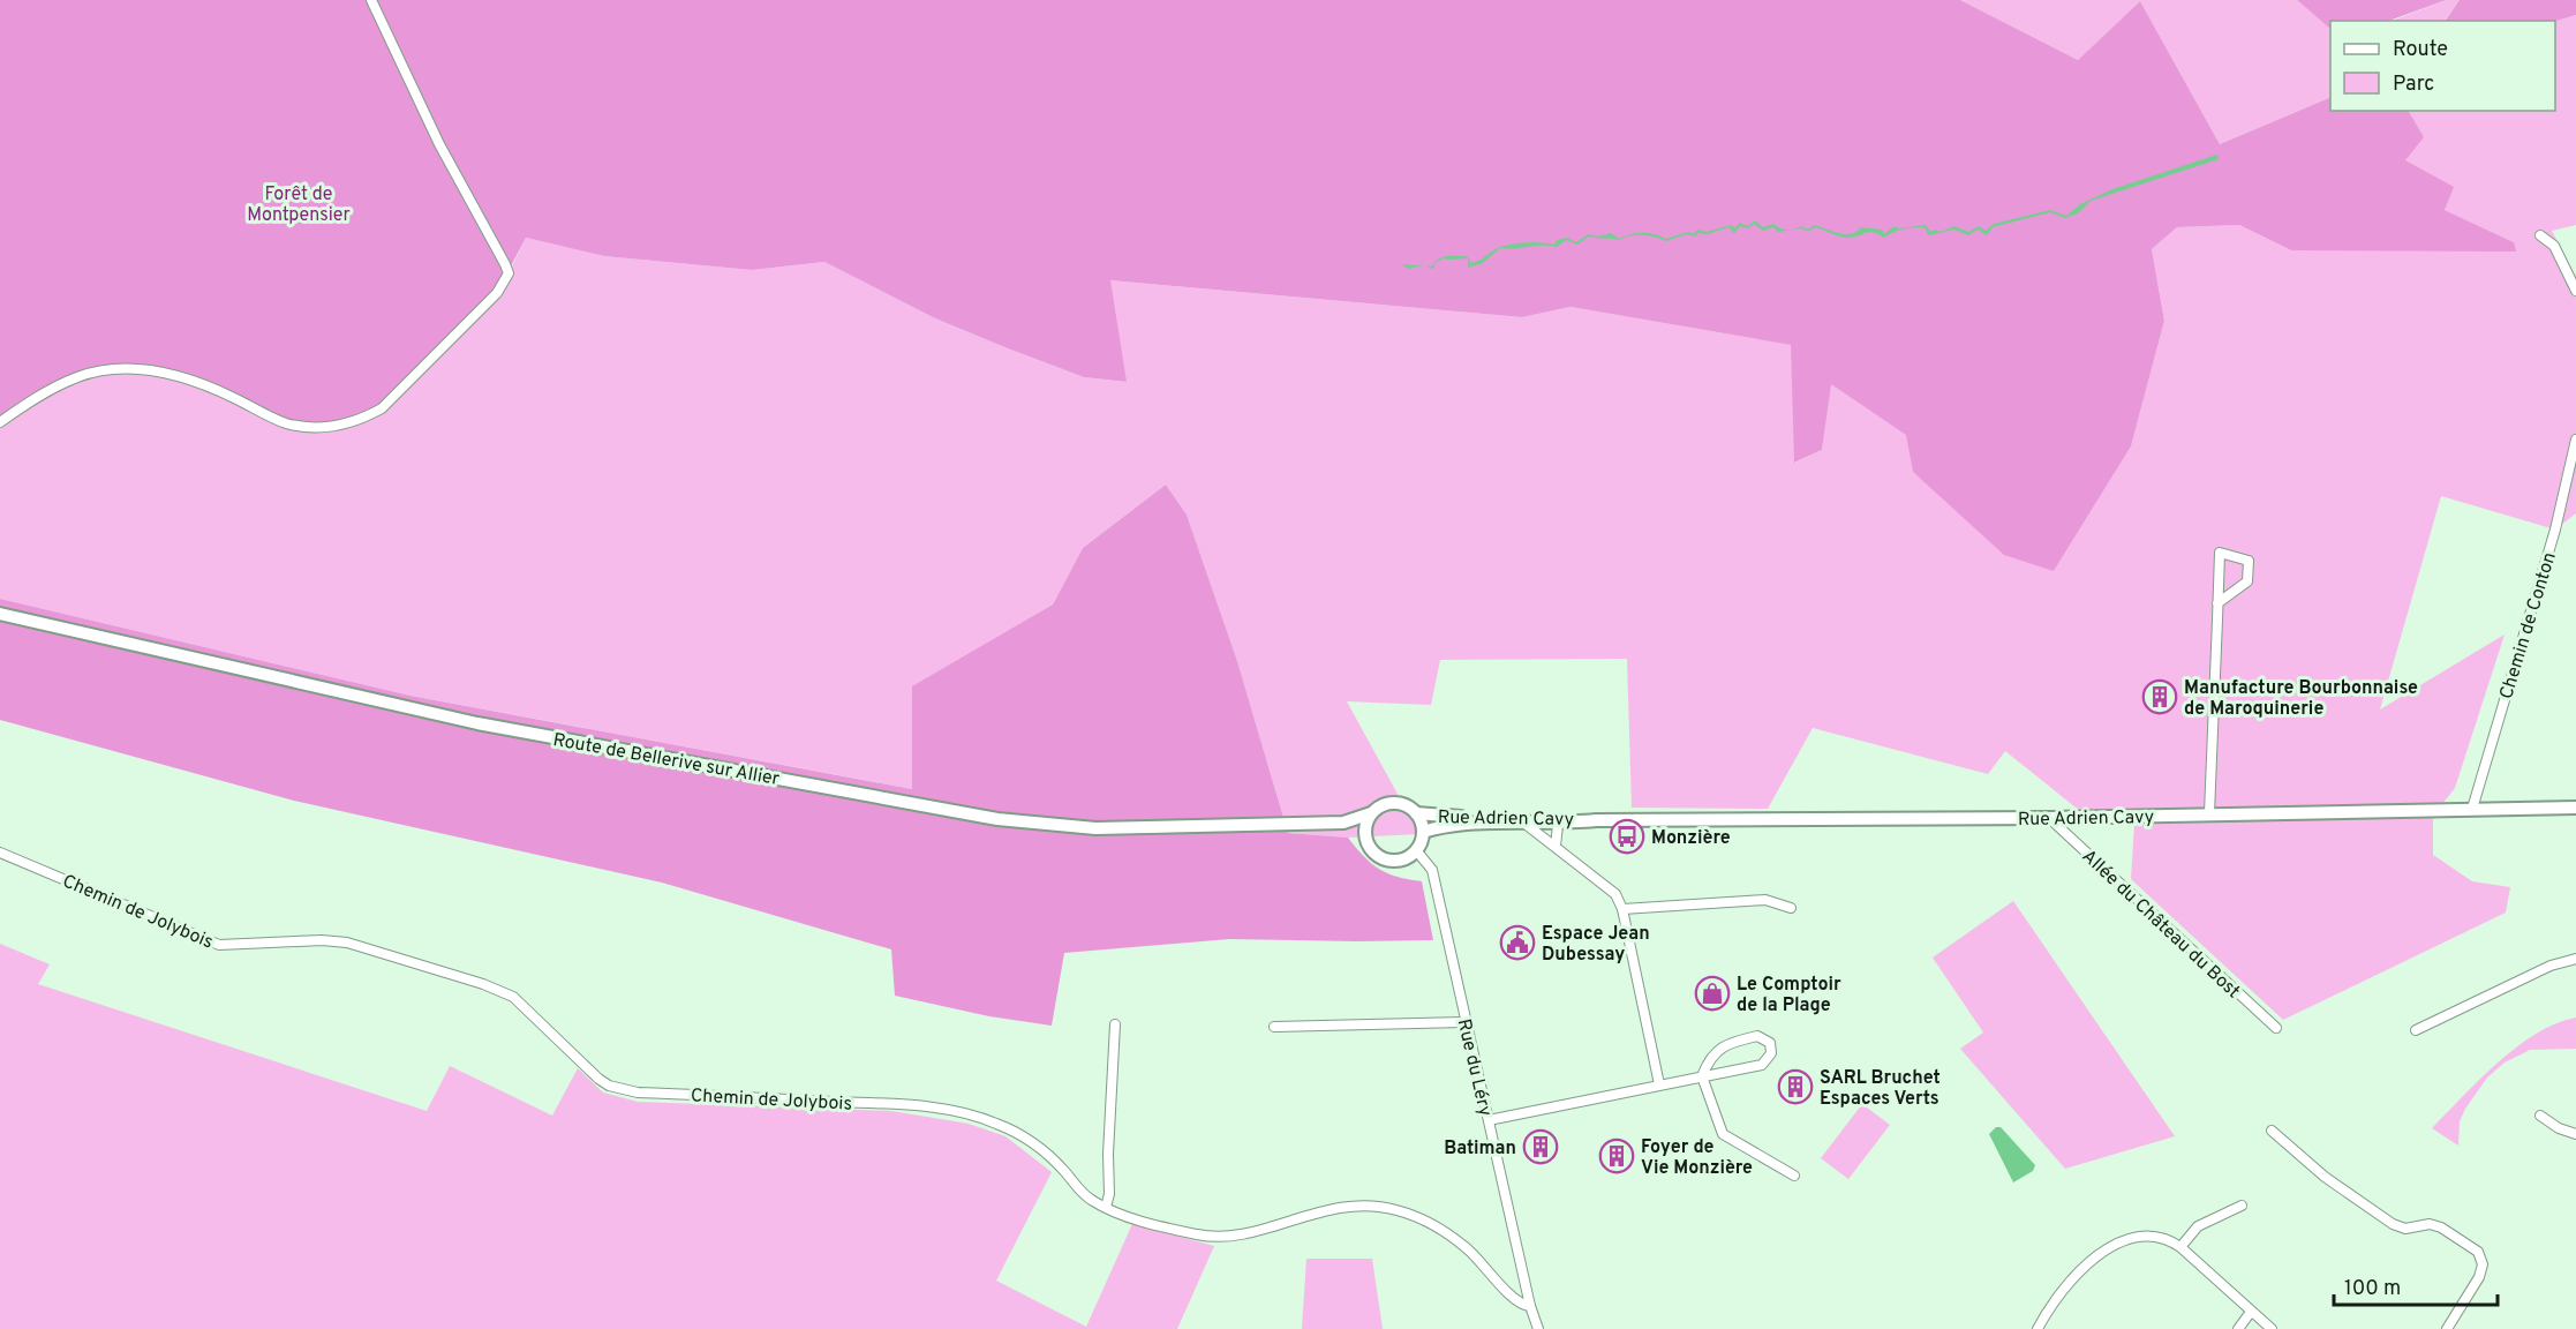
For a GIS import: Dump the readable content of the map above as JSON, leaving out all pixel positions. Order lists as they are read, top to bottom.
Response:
{
  "streets": {
    "main road": ["Route de Bellerive sur Allier", "Rue Adrien Cavy"],
    "street": [
      "Chemin de Conton",
      "Chemin de Jolybois",
      "Allée du Château du Bost",
      "Rue du Léry"
    ]
  },
  "crossings": [
    ["Chemin de Conton", "Rue Adrien Cavy"],
    ["Route de Bellerive sur Allier", "Rue Adrien Cavy"],
    ["Route de Bellerive sur Allier", "Rue du Léry"],
    ["Rue Adrien Cavy", "Allée du Château du Bost"],
    ["Rue Adrien Cavy", "Rue du Léry"],
    ["Chemin de Jolybois", "Rue du Léry"]
  ],
  "parks": ["Forêt de Montpensier"],
  "places": {
    "building": [
      "Manufacture Bourbonnaise de Maroquinerie",
      "SARL Bruchet Espaces Verts",
      "Batiman",
      "Foyer de Vie Monzière"
    ],
    "bus stop": ["Monzière"],
    "public building": ["Espace Jean Dubessay"],
    "shop": ["Le Comptoir de la Plage"]
  },
  "legend": ["Route", "Parc"],
  "scale_bar": "100 m"
}
